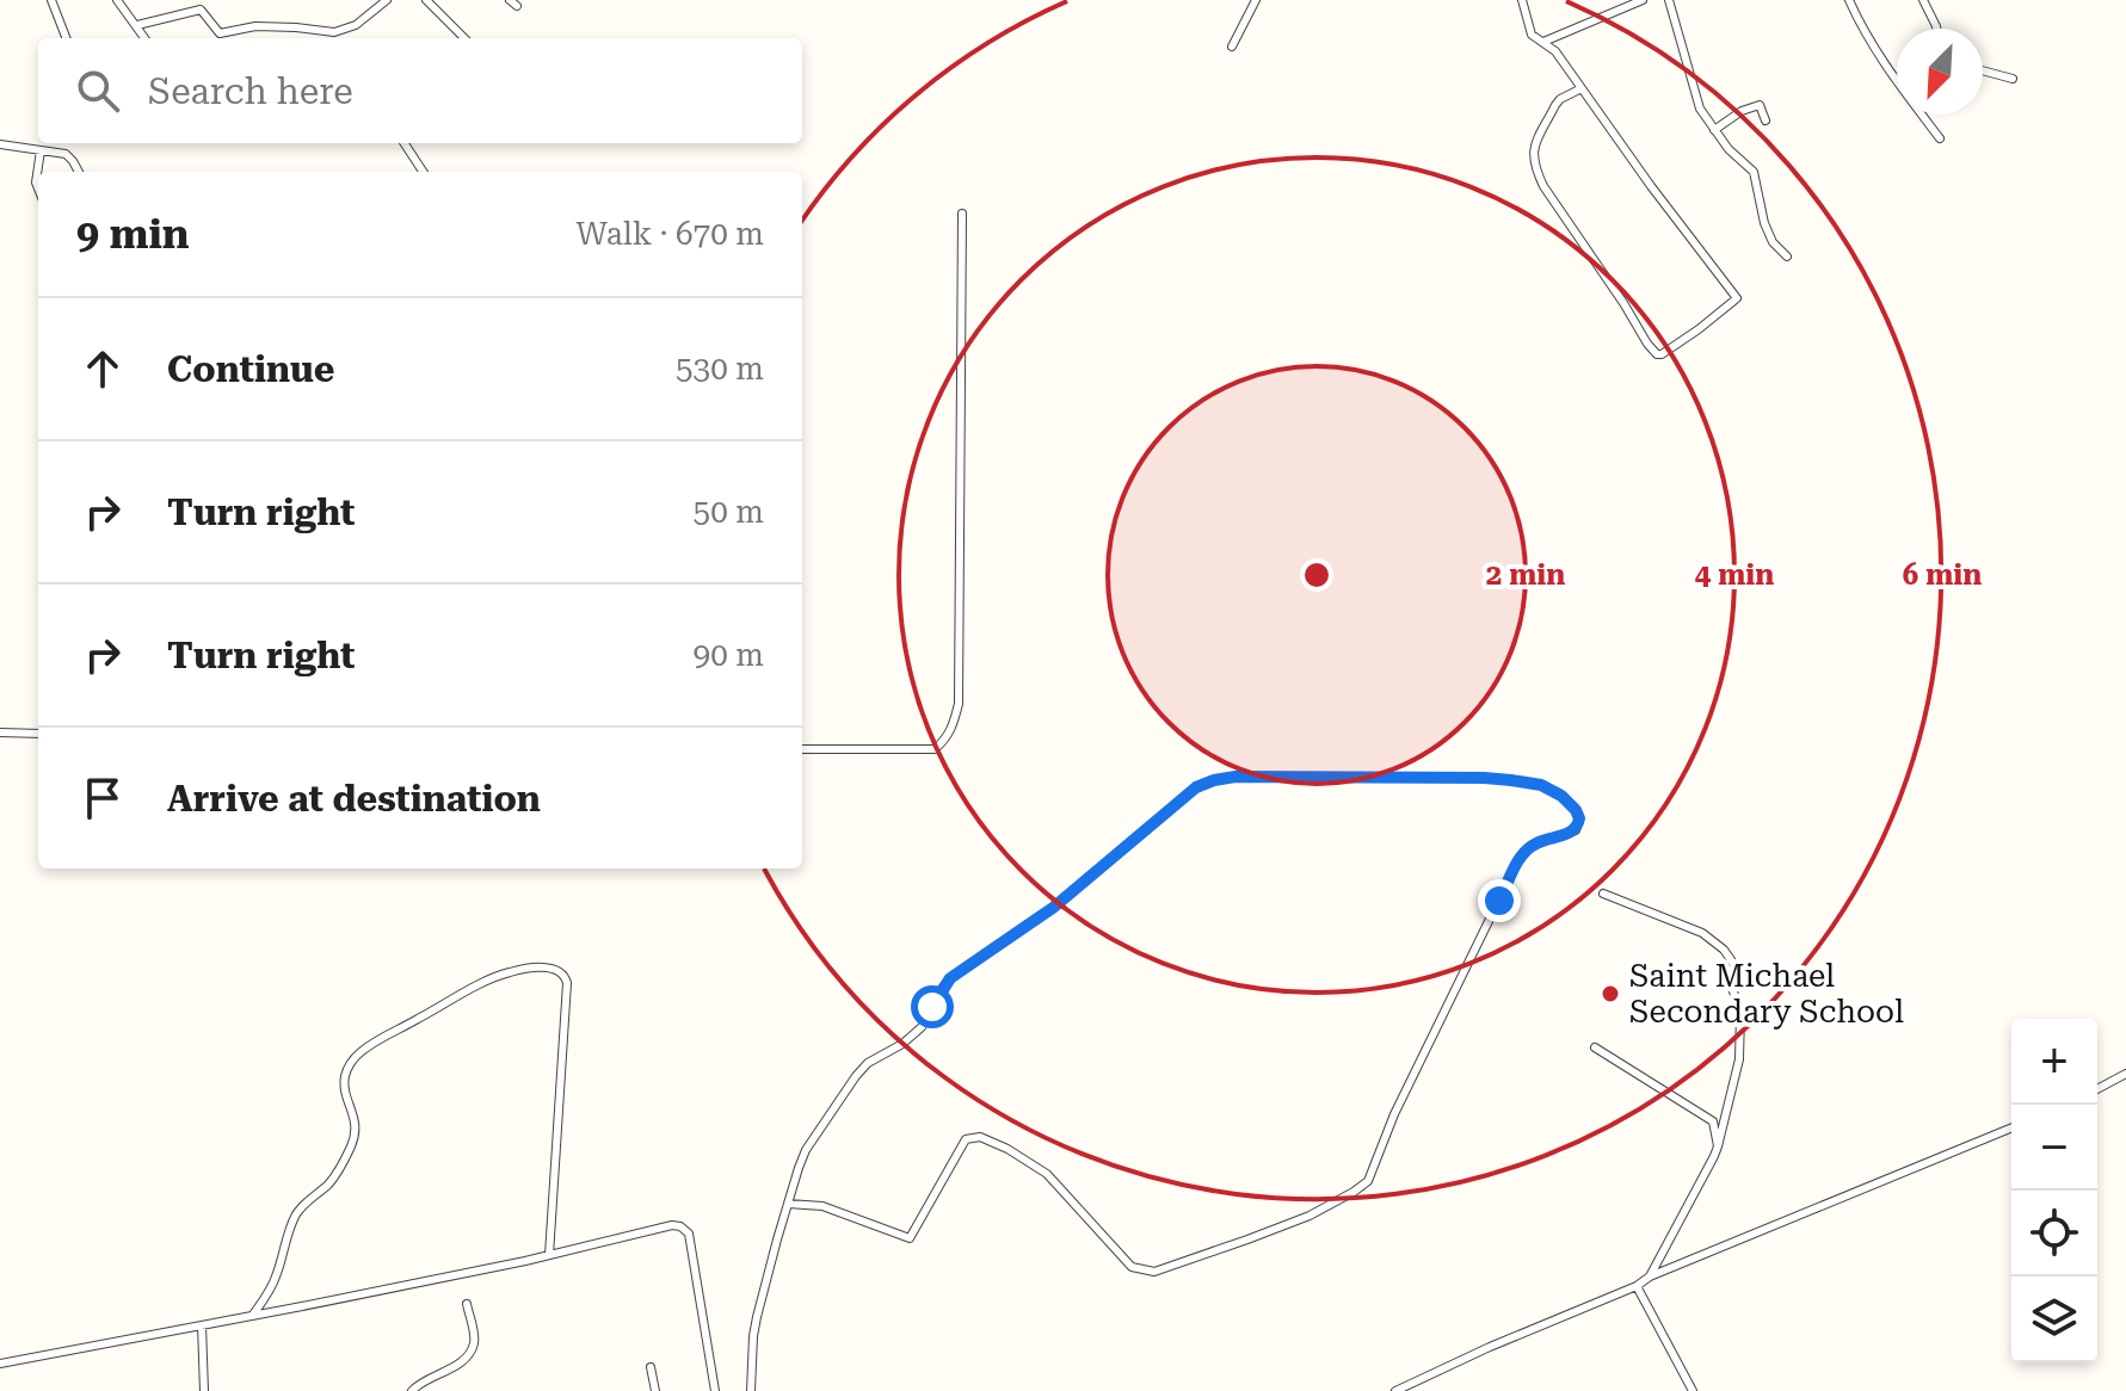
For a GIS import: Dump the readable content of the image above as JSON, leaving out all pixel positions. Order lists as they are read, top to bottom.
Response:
{
  "places": ["Saint Michael Secondary School"],
  "north": "bottom left",
  "page": {
    "search": "Search here",
    "heading": ["9 min", "Walk · 670 m"],
    "list": [
      ["Continue", "530 m"],
      ["Turn right", "50 m"],
      ["Turn right", "90 m"],
      "Arrive at destination"
    ],
    "map_buttons": ["+", "−"]
  },
  "rings": ["2 min", "4 min", "6 min"]
}
